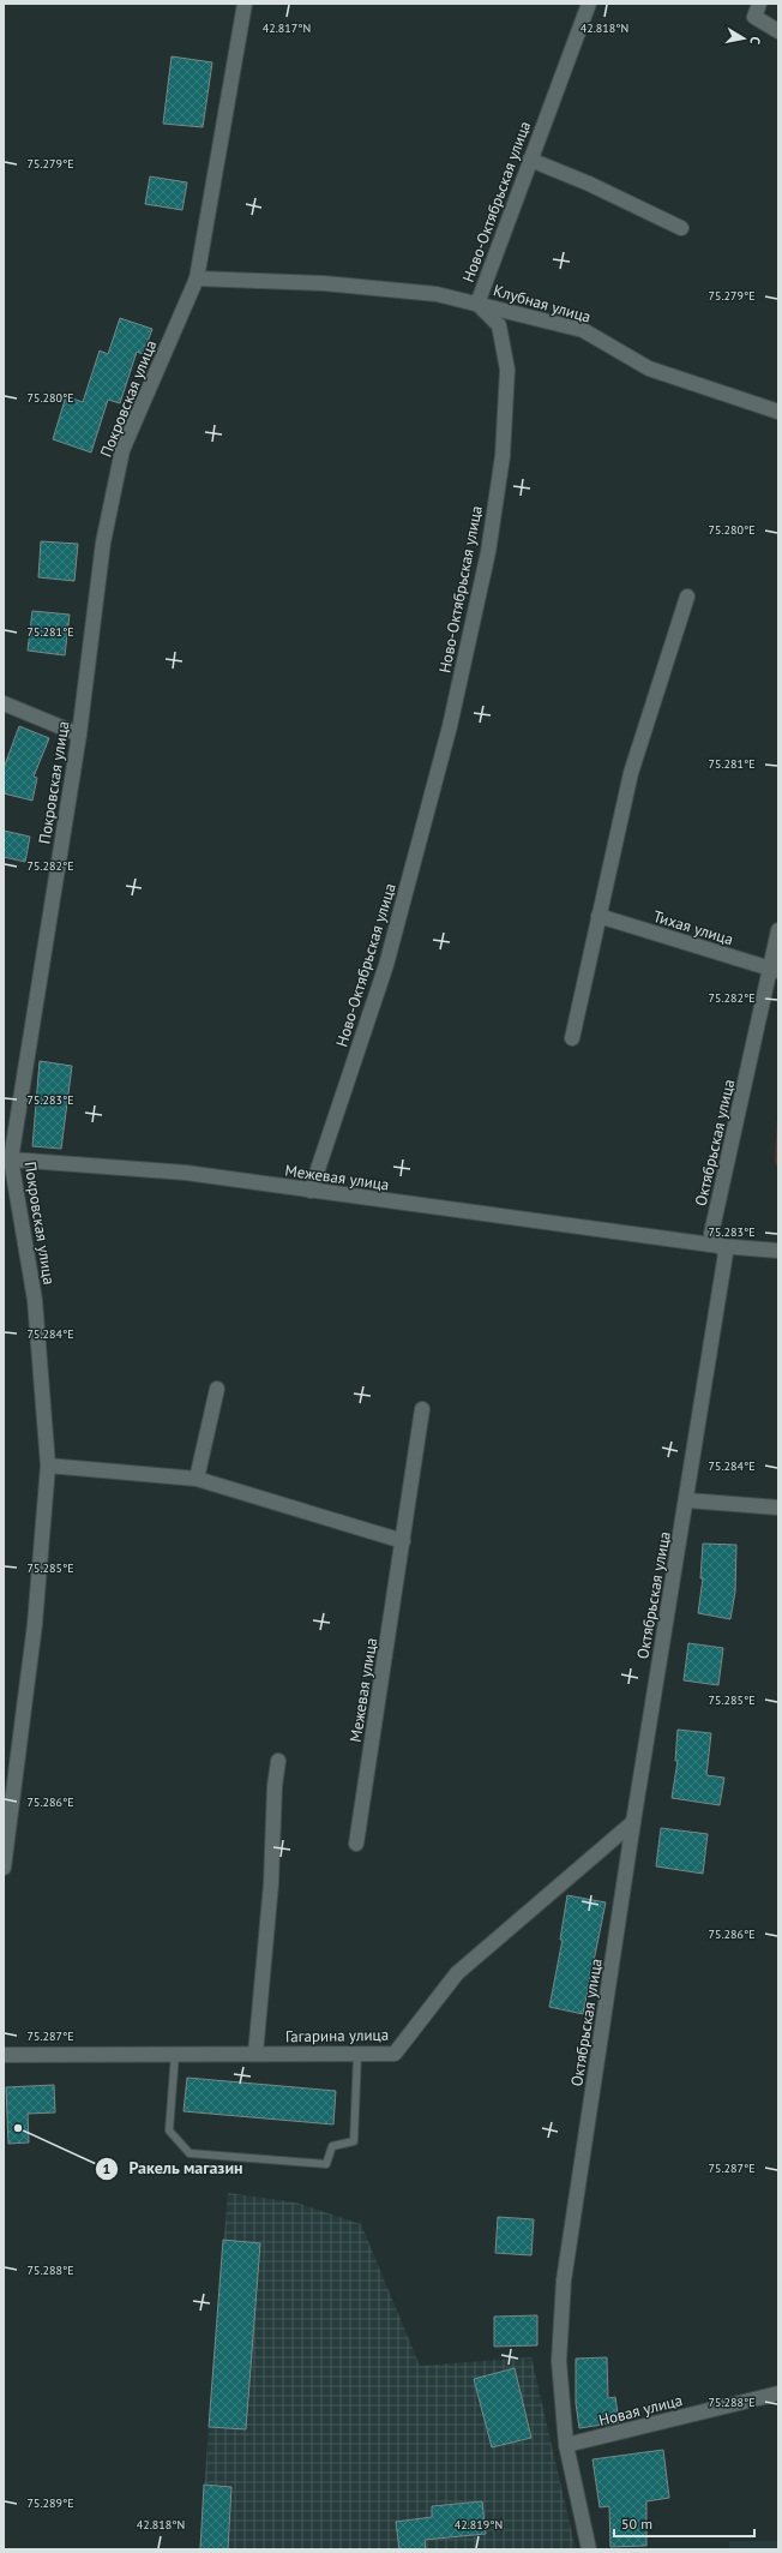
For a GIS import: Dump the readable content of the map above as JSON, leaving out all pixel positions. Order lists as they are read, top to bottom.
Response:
{
  "streets": {
    "street": [
      "Ново-Октябрьская улица",
      "Клубная улица",
      "Покровская улица",
      "Тихая улица",
      "Октябрьская улица",
      "Межевая улица",
      "Гагарина улица",
      "Новая улица"
    ]
  },
  "crossings": [
    ["Ново-Октябрьская улица", "Клубная улица"],
    ["Ново-Октябрьская улица", "Межевая улица"],
    ["Клубная улица", "Покровская улица"],
    ["Покровская улица", "Межевая улица"],
    ["Тихая улица", "Октябрьская улица"],
    ["Октябрьская улица", "Межевая улица"],
    ["Октябрьская улица", "Гагарина улица"],
    ["Октябрьская улица", "Новая улица"]
  ],
  "places": ["Ракель магазин"],
  "scale_bar": "50 m",
  "north": "right",
  "coordinates": [
    "42.817°N",
    "42.818°N",
    "75.279°E",
    "75.280°E",
    "75.281°E",
    "75.282°E",
    "75.283°E",
    "75.284°E",
    "75.285°E",
    "75.286°E",
    "75.287°E",
    "75.288°E",
    "75.289°E",
    "42.819°N"
  ]
}
